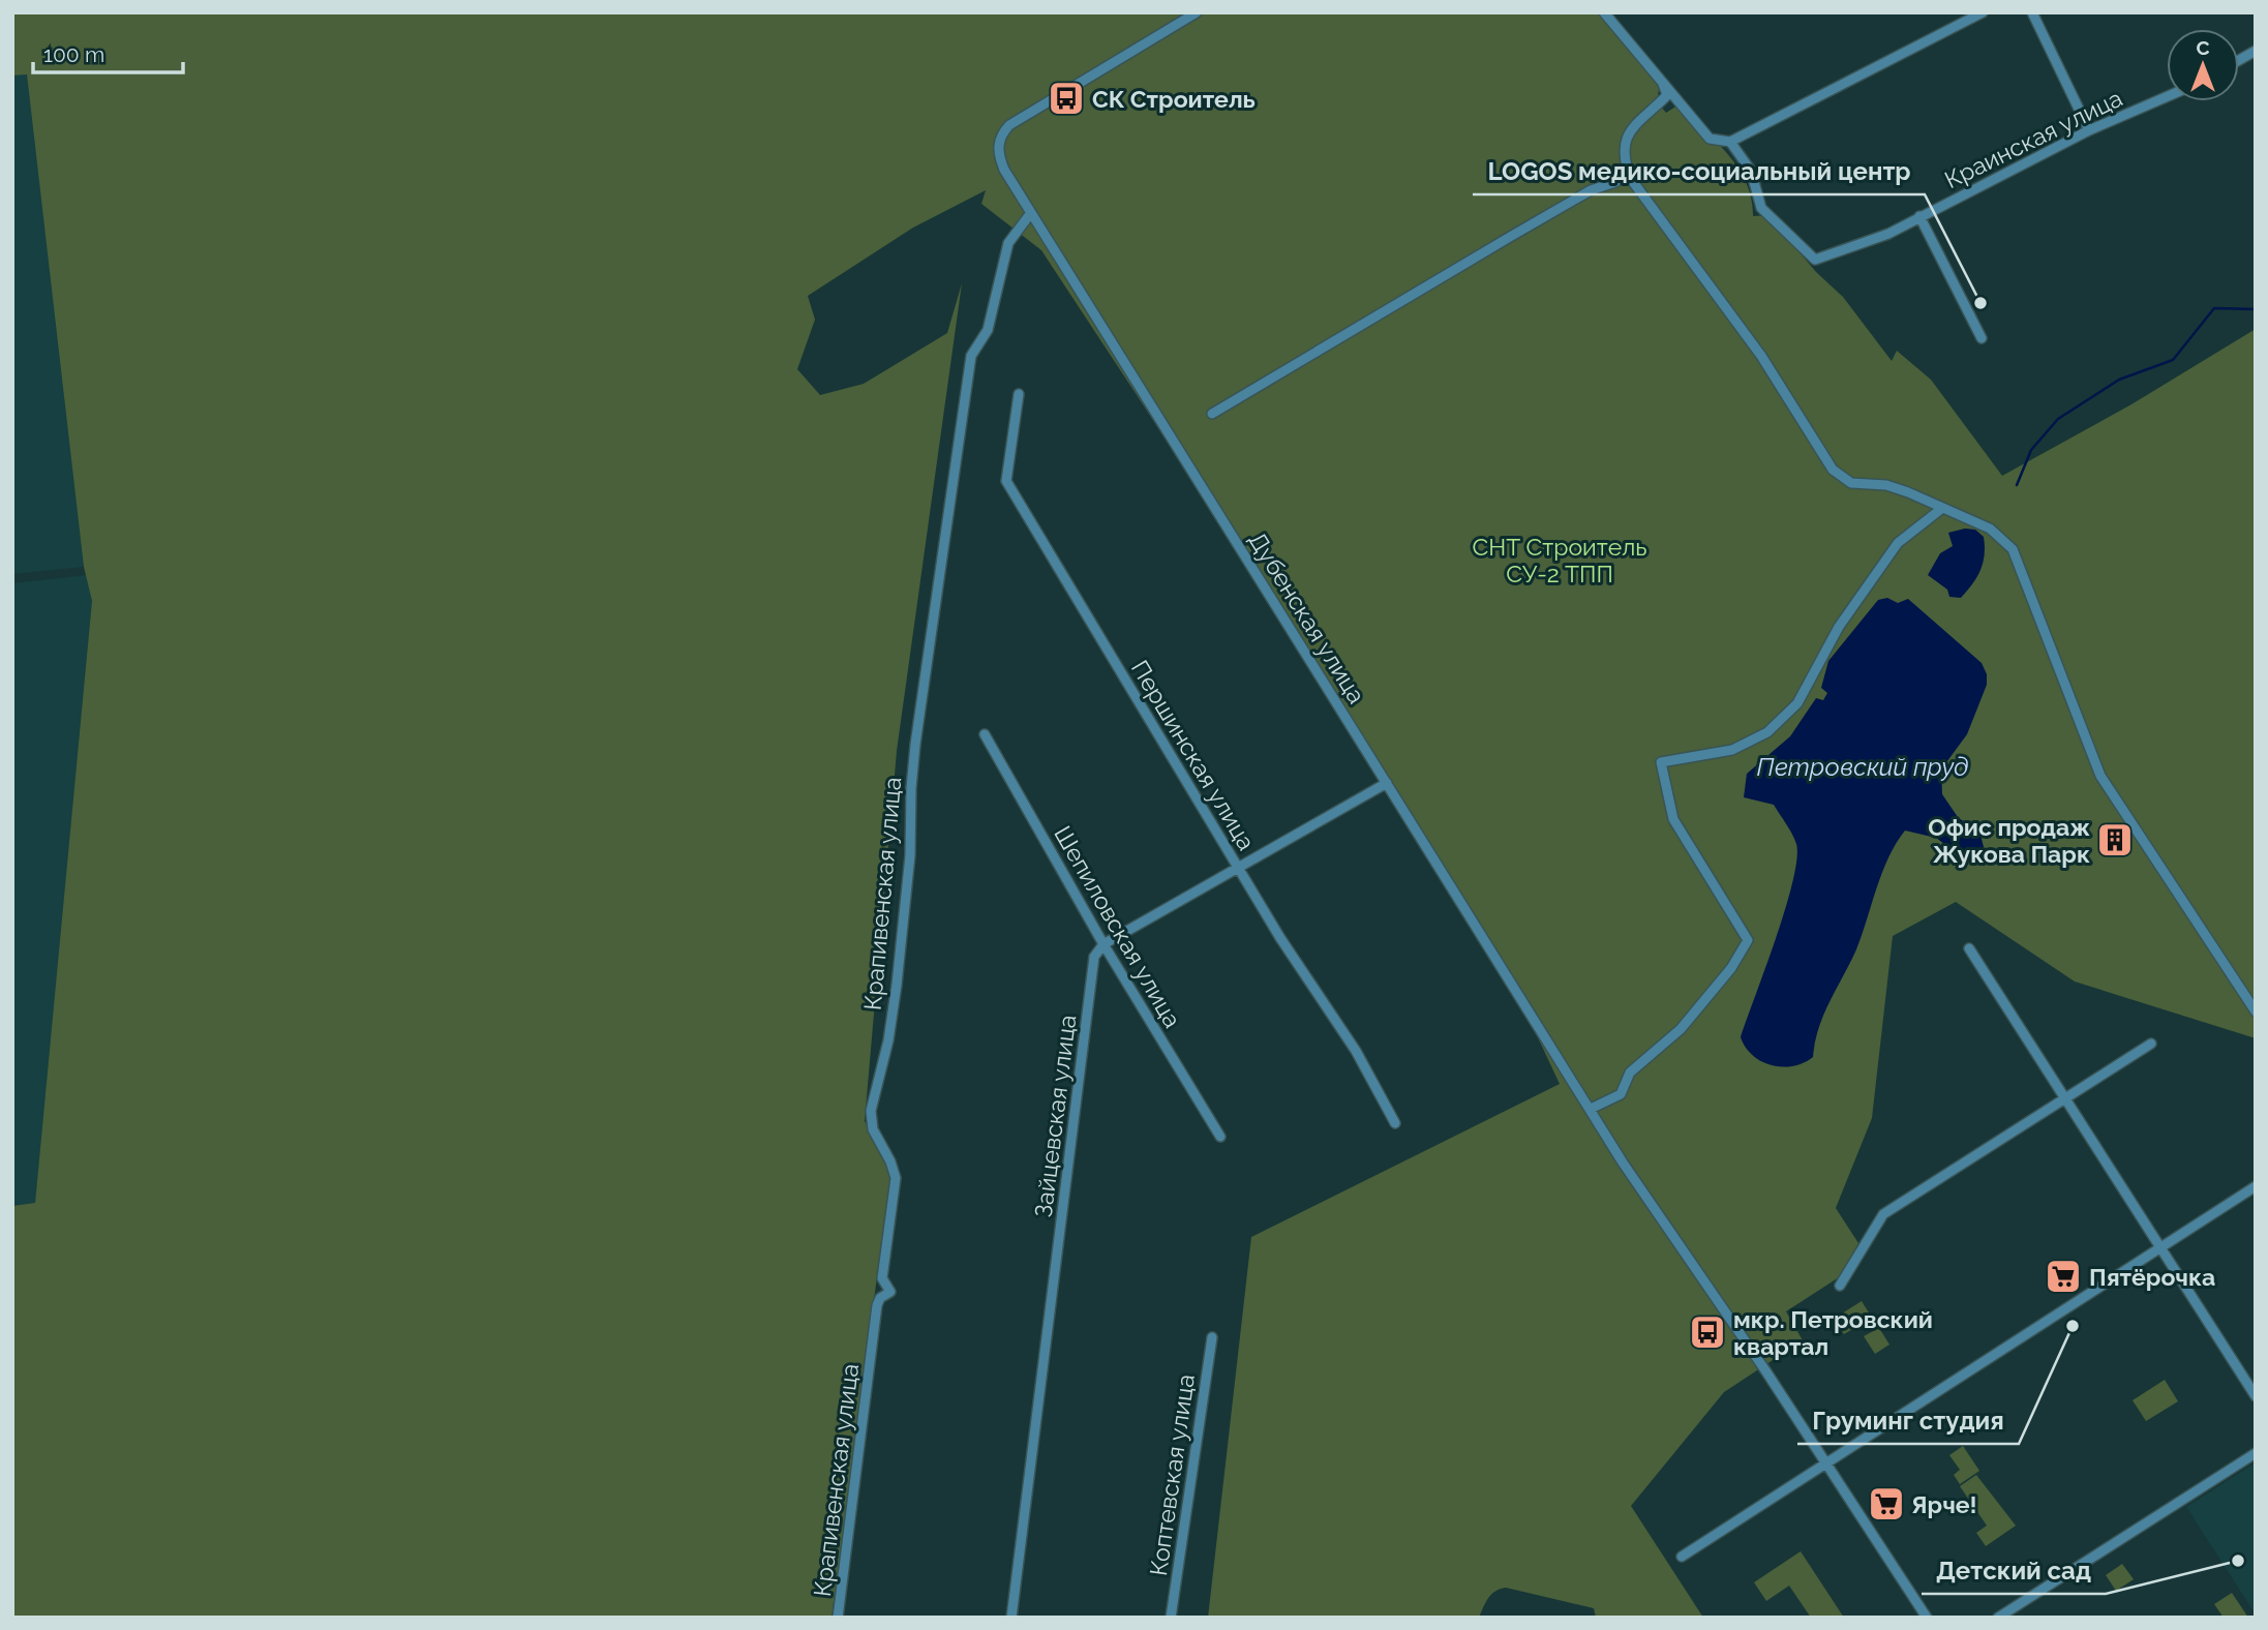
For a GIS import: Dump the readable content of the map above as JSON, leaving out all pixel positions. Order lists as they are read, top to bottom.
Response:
{
  "streets": {
    "street": [
      "Краинская улица",
      "Дубенская улица",
      "Першинская улица",
      "Крапивенская улица",
      "Шепиловская улица",
      "Зайцевская улица",
      "Коптевская улица"
    ]
  },
  "crossings": [
    ["Дубенская улица", "Крапивенская улица"],
    ["Шепиловская улица", "Зайцевская улица"]
  ],
  "water": ["Петровский пруд"],
  "parks": ["СНТ Строитель СУ-2 ТПП"],
  "places": {
    "bus stop": ["СК Строитель", "мкр. Петровский квартал"],
    "other": ["LOGOS медико-социальный центр", "Груминг студия", "Детский сад"],
    "building": ["Офис продаж Жукова Парк"],
    "supermarket": ["Пятёрочка", "Ярче!"]
  },
  "scale_bar": "100 m",
  "north": "top"
}
